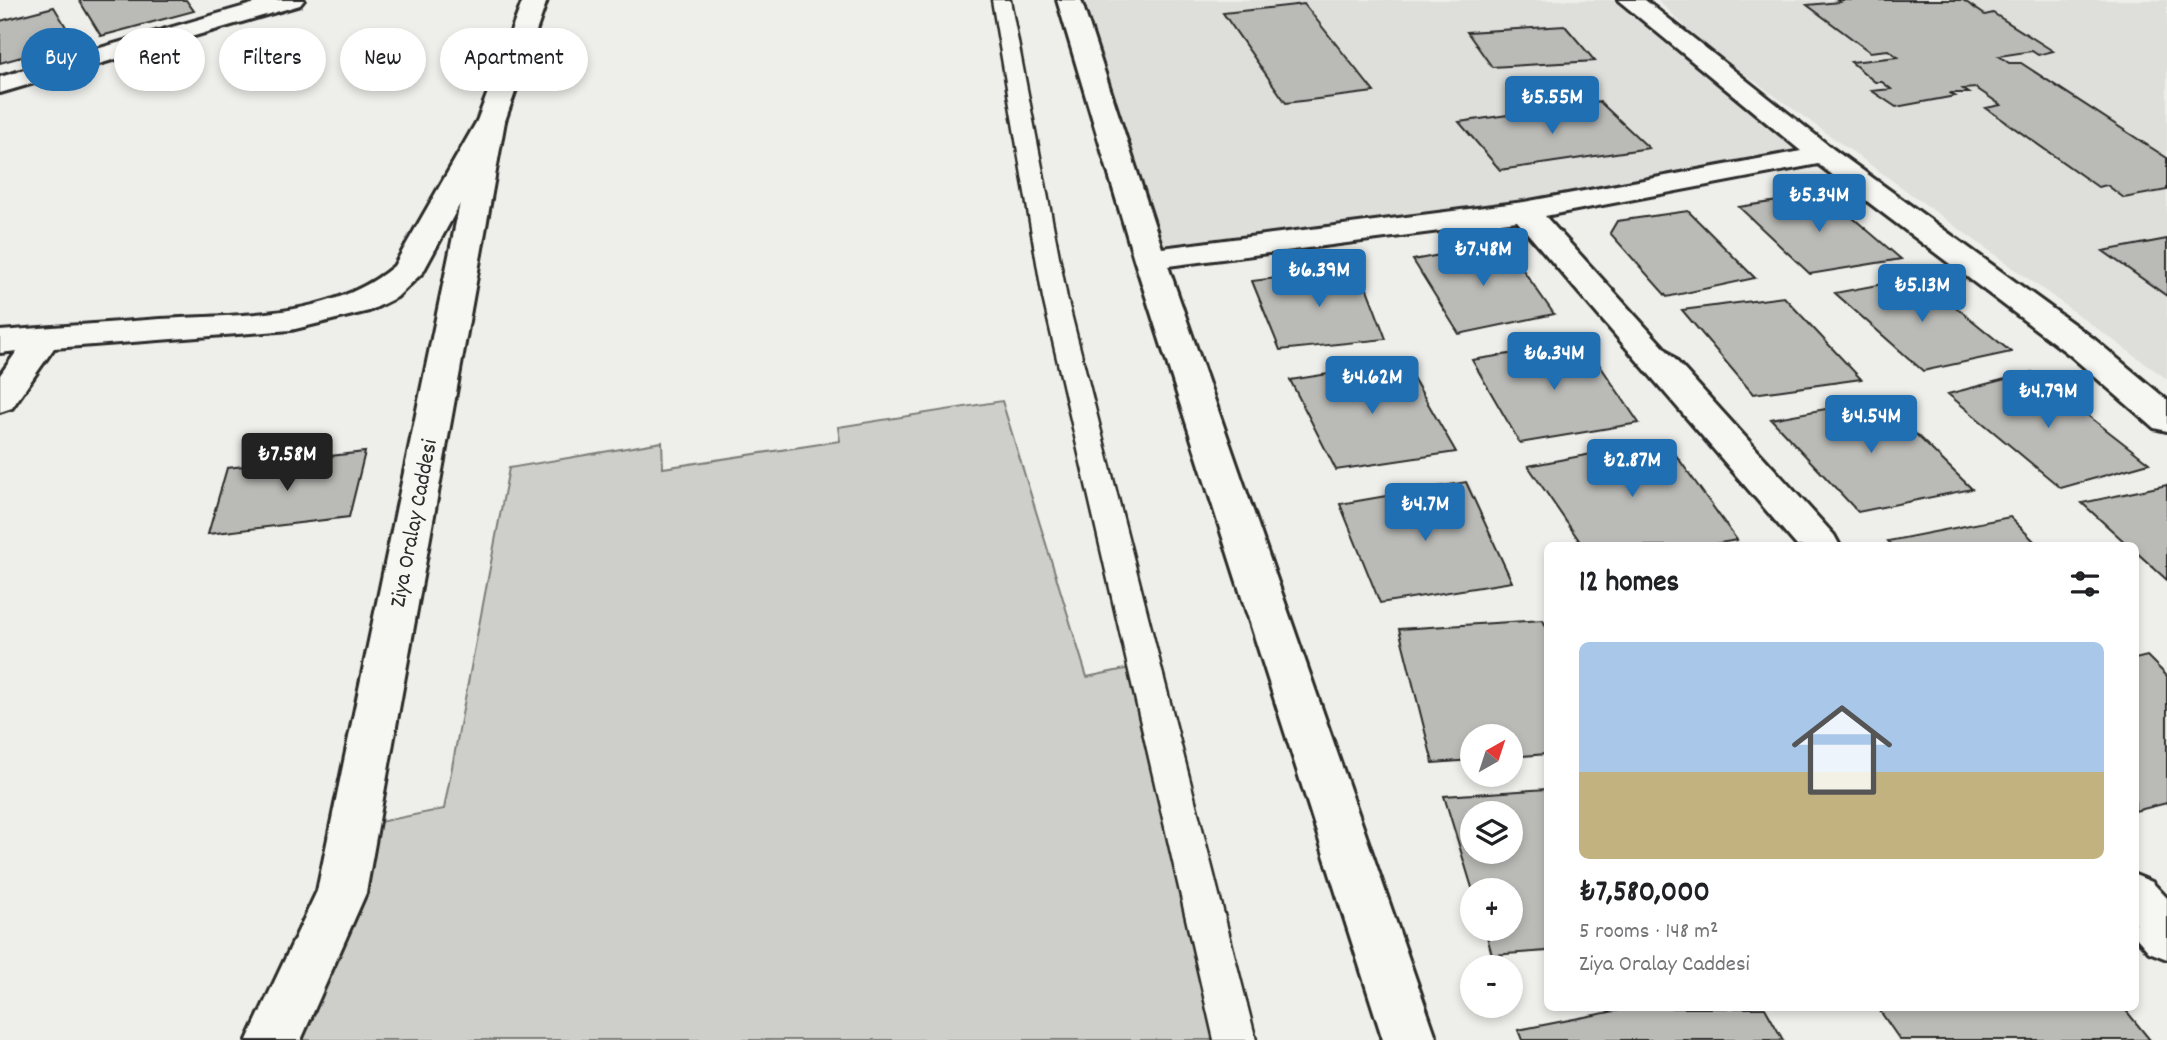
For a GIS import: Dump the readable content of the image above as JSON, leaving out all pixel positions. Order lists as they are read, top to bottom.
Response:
{
  "streets": {
    "street": ["Ziya Oralay Caddesi"]
  },
  "north": "top right",
  "page": {
    "chip": [
      "Buy",
      "Rent",
      "Filters",
      "New",
      "Apartment"
    ],
    "price": [
      "₺5.55M",
      "₺5.34M",
      "₺7.48M",
      "₺6.39M",
      "₺5.13M",
      "₺6.34M",
      "₺4.62M",
      "₺4.79M",
      "₺4.54M",
      "₺7.58M",
      "₺2.87M",
      "₺4.7M"
    ],
    "heading": "12 homes",
    "list": [
      {
        "name": "₺7,580,000",
        "note": "5 rooms · 148 m² · Ziya Oralay Caddesi"
      }
    ],
    "map_buttons": ["+", "−"]
  }
}
